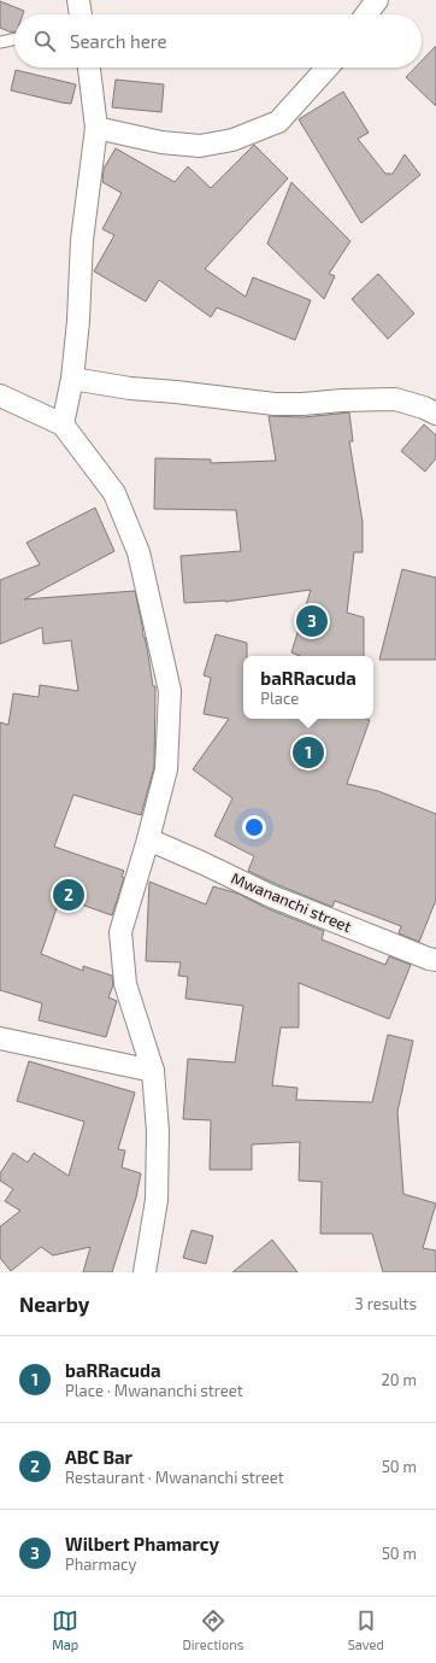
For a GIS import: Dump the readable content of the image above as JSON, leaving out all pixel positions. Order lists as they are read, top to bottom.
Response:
{
  "streets": {
    "street": ["Mwananchi street"]
  },
  "page": {
    "search": "Search here",
    "pins": ["3", "1", "2"],
    "popup": ["baRRacuda", "Place"],
    "heading": ["Nearby", "3 results"],
    "list": [
      {
        "mark": "1",
        "name": "baRRacuda",
        "note": "Place · Mwananchi street",
        "value": "20 m"
      },
      {
        "mark": "2",
        "name": "ABC Bar",
        "note": "Restaurant · Mwananchi street",
        "value": "50 m"
      },
      {
        "mark": "3",
        "name": "Wilbert Phamarcy",
        "note": "Pharmacy",
        "value": "50 m"
      }
    ],
    "nav": ["Map", "Directions", "Saved"]
  }
}
